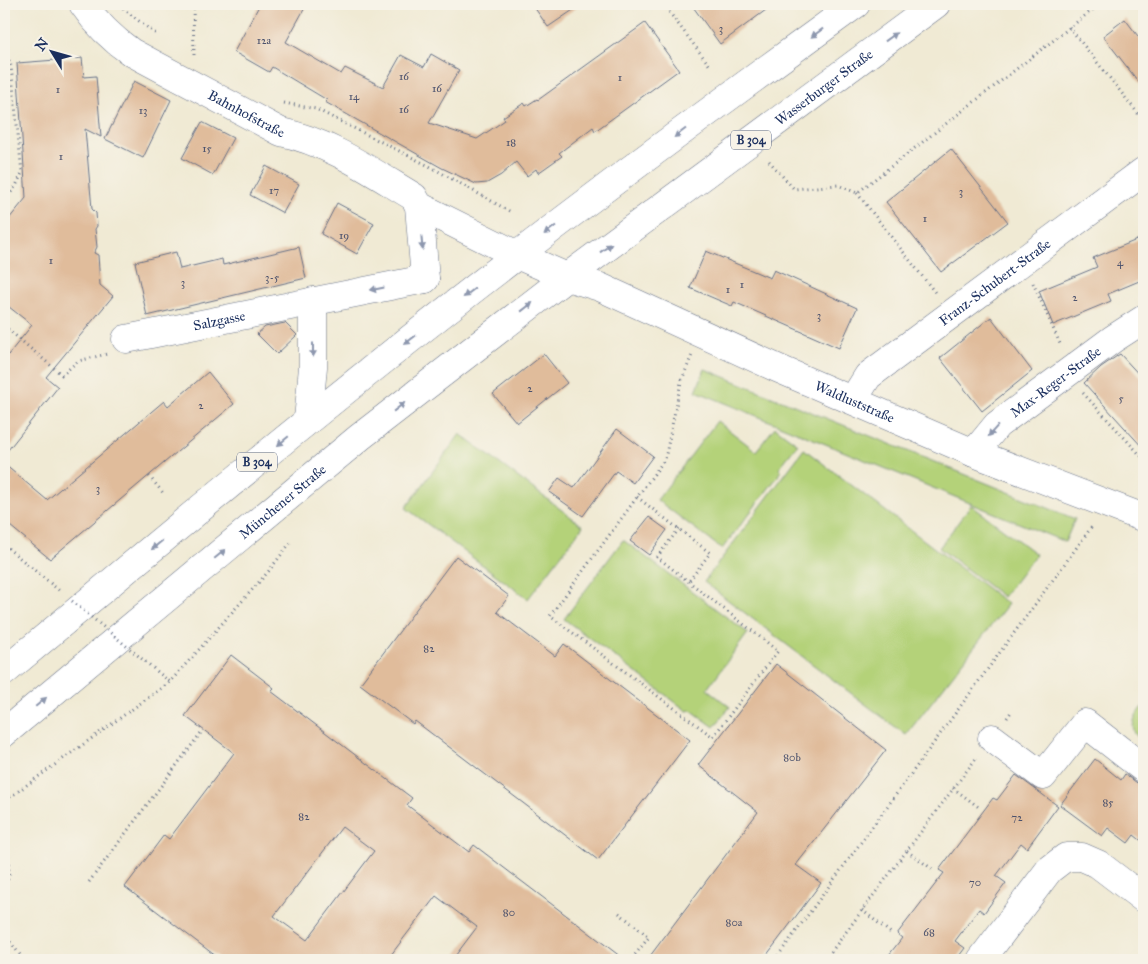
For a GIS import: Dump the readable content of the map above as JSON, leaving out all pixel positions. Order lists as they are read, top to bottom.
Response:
{
  "streets": {
    "street": [
      "Wasserburger Straße",
      "Bahnhofstraße",
      "B 304",
      "Franz-Schubert-Straße",
      "Salzgasse",
      "Max-Reger-Straße",
      "Waldluststraße",
      "Münchener Straße"
    ]
  },
  "crossings": [
    ["Wasserburger Straße", "Bahnhofstraße"],
    ["Wasserburger Straße", "Waldluststraße"],
    ["Wasserburger Straße", "Münchener Straße"],
    ["Bahnhofstraße", "B 304"],
    ["Bahnhofstraße", "Waldluststraße"],
    ["Bahnhofstraße", "Münchener Straße"],
    ["Franz-Schubert-Straße", "Waldluststraße"],
    ["Max-Reger-Straße", "Waldluststraße"],
    ["Waldluststraße", "Münchener Straße"]
  ],
  "one_way": ["Salzgasse", "Max-Reger-Straße"],
  "house_numbers": [
    "3",
    "12a",
    "16",
    "1",
    "16",
    "1",
    "14",
    "16",
    "13",
    "18",
    "15",
    "1",
    "17",
    "3",
    "1",
    "19",
    "1",
    "4",
    "3-5",
    "3",
    "1",
    "1",
    "2",
    "3",
    "2",
    "5",
    "2",
    "3",
    "82",
    "80b",
    "85",
    "82",
    "72",
    "70",
    "80",
    "80a",
    "68"
  ],
  "north": "top left"
}
